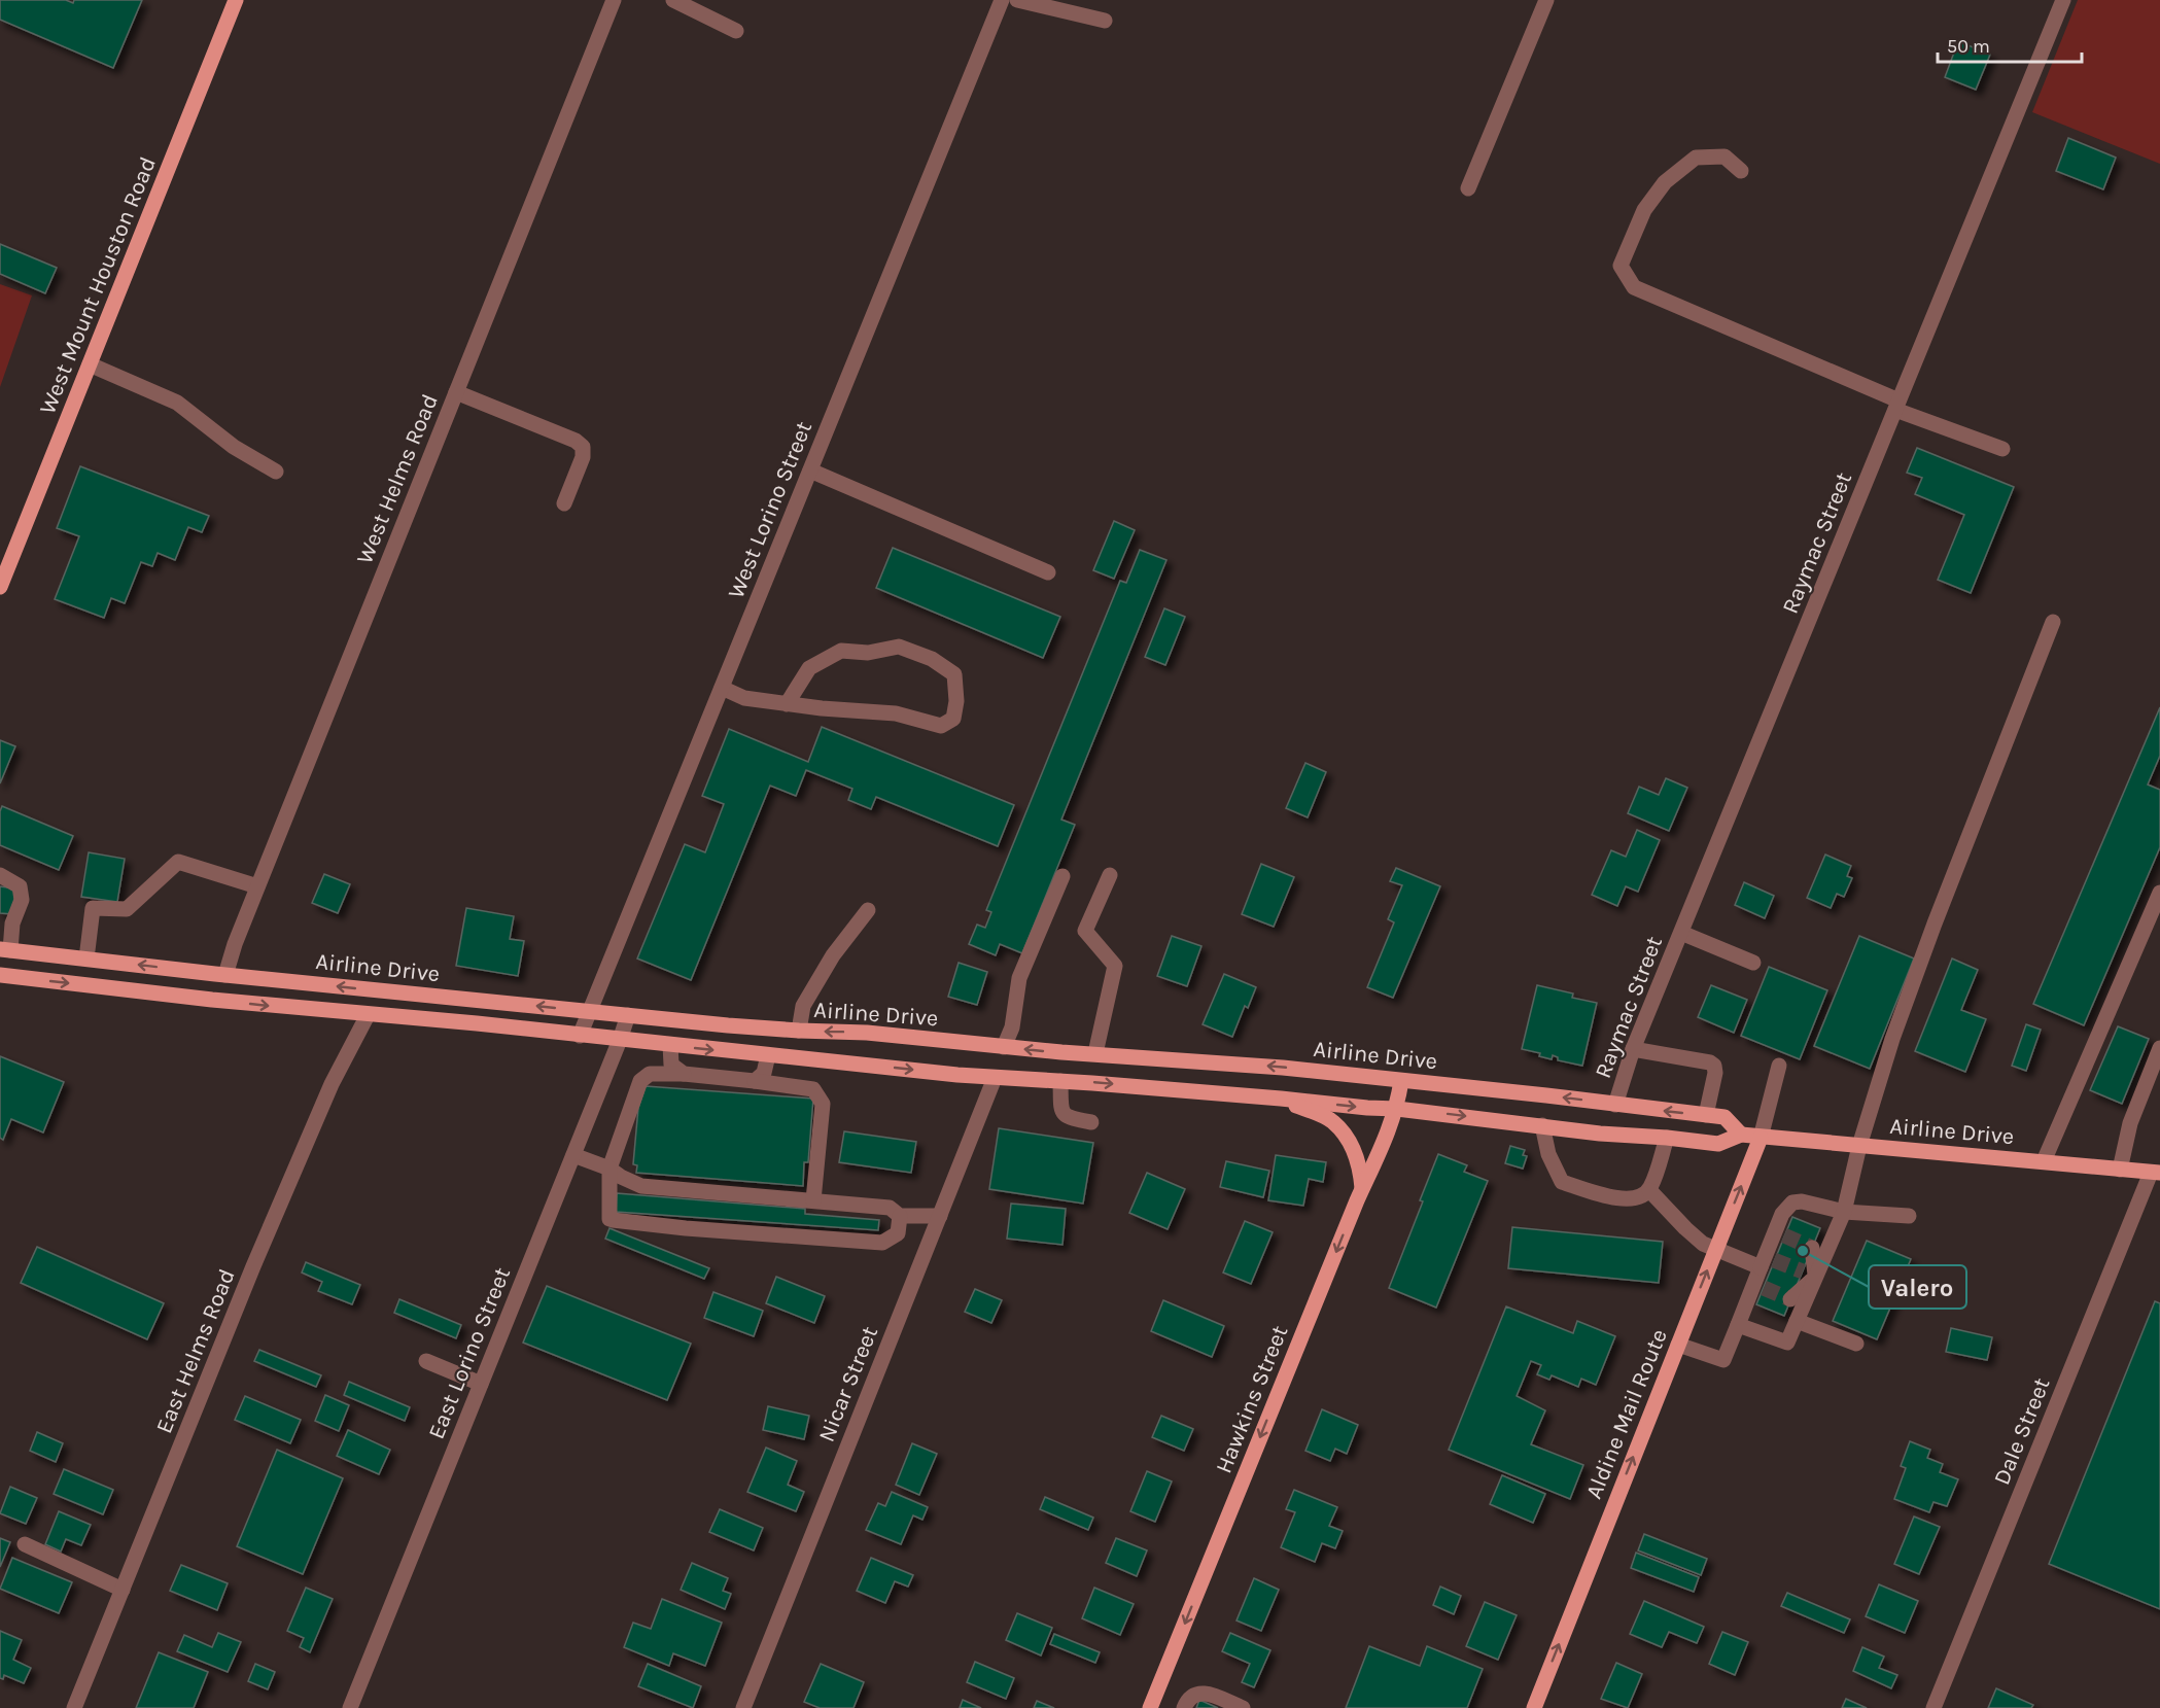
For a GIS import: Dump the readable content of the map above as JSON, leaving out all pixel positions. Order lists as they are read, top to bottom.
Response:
{
  "streets": {
    "main road": [
      "West Mount Houston Road",
      "Airline Drive",
      "Hawkins Street",
      "Aldine Mail Route"
    ],
    "street": [
      "West Helms Road",
      "West Lorino Street",
      "Raymac Street",
      "East Helms Road",
      "East Lorino Street",
      "Nicar Street",
      "Dale Street"
    ]
  },
  "crossings": [
    ["West Helms Road", "Airline Drive"],
    ["West Lorino Street", "Airline Drive"],
    ["Raymac Street", "Airline Drive"],
    ["Airline Drive", "East Helms Road"],
    ["Airline Drive", "East Lorino Street"],
    ["Airline Drive", "Nicar Street"],
    ["Airline Drive", "Hawkins Street"],
    ["Airline Drive", "Aldine Mail Route"],
    ["Airline Drive", "Dale Street"]
  ],
  "one_way": ["Hawkins Street", "Aldine Mail Route"],
  "places": ["Valero"],
  "scale_bar": "50 m"
}
